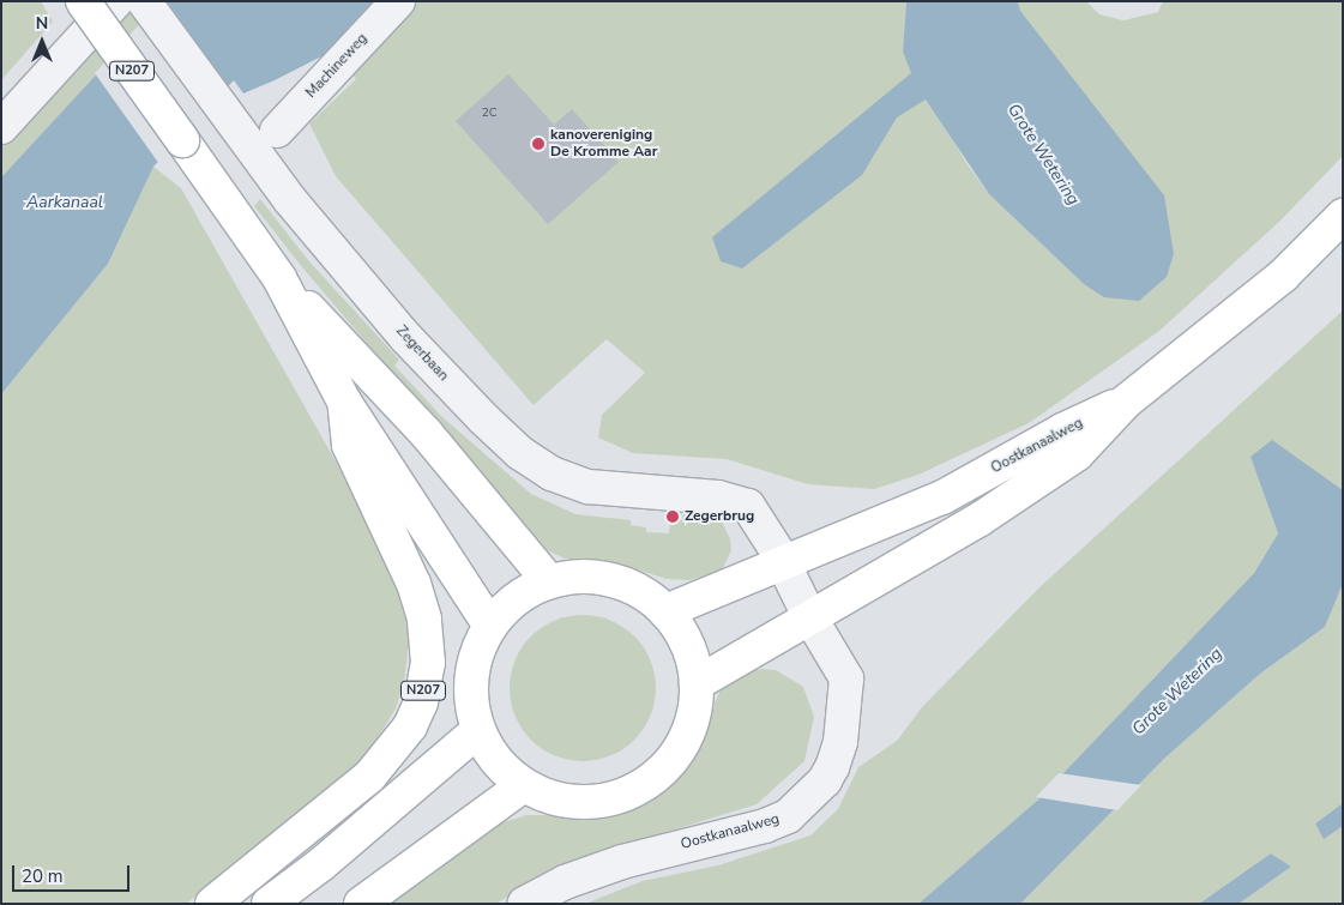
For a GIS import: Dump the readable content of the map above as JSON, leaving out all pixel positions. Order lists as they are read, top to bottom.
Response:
{
  "streets": {
    "main road": ["N207", "Oostkanaalweg"],
    "street": ["Machineweg", "Zegerbaan"]
  },
  "crossings": [
    ["Zegerbaan", "Oostkanaalweg"]
  ],
  "water": ["Grote Wetering", "Aarkanaal"],
  "places": ["kanovereniging De Kromme Aar", "Zegerbrug"],
  "house_numbers": ["2C"],
  "scale_bar": "20 m",
  "north": "top"
}
